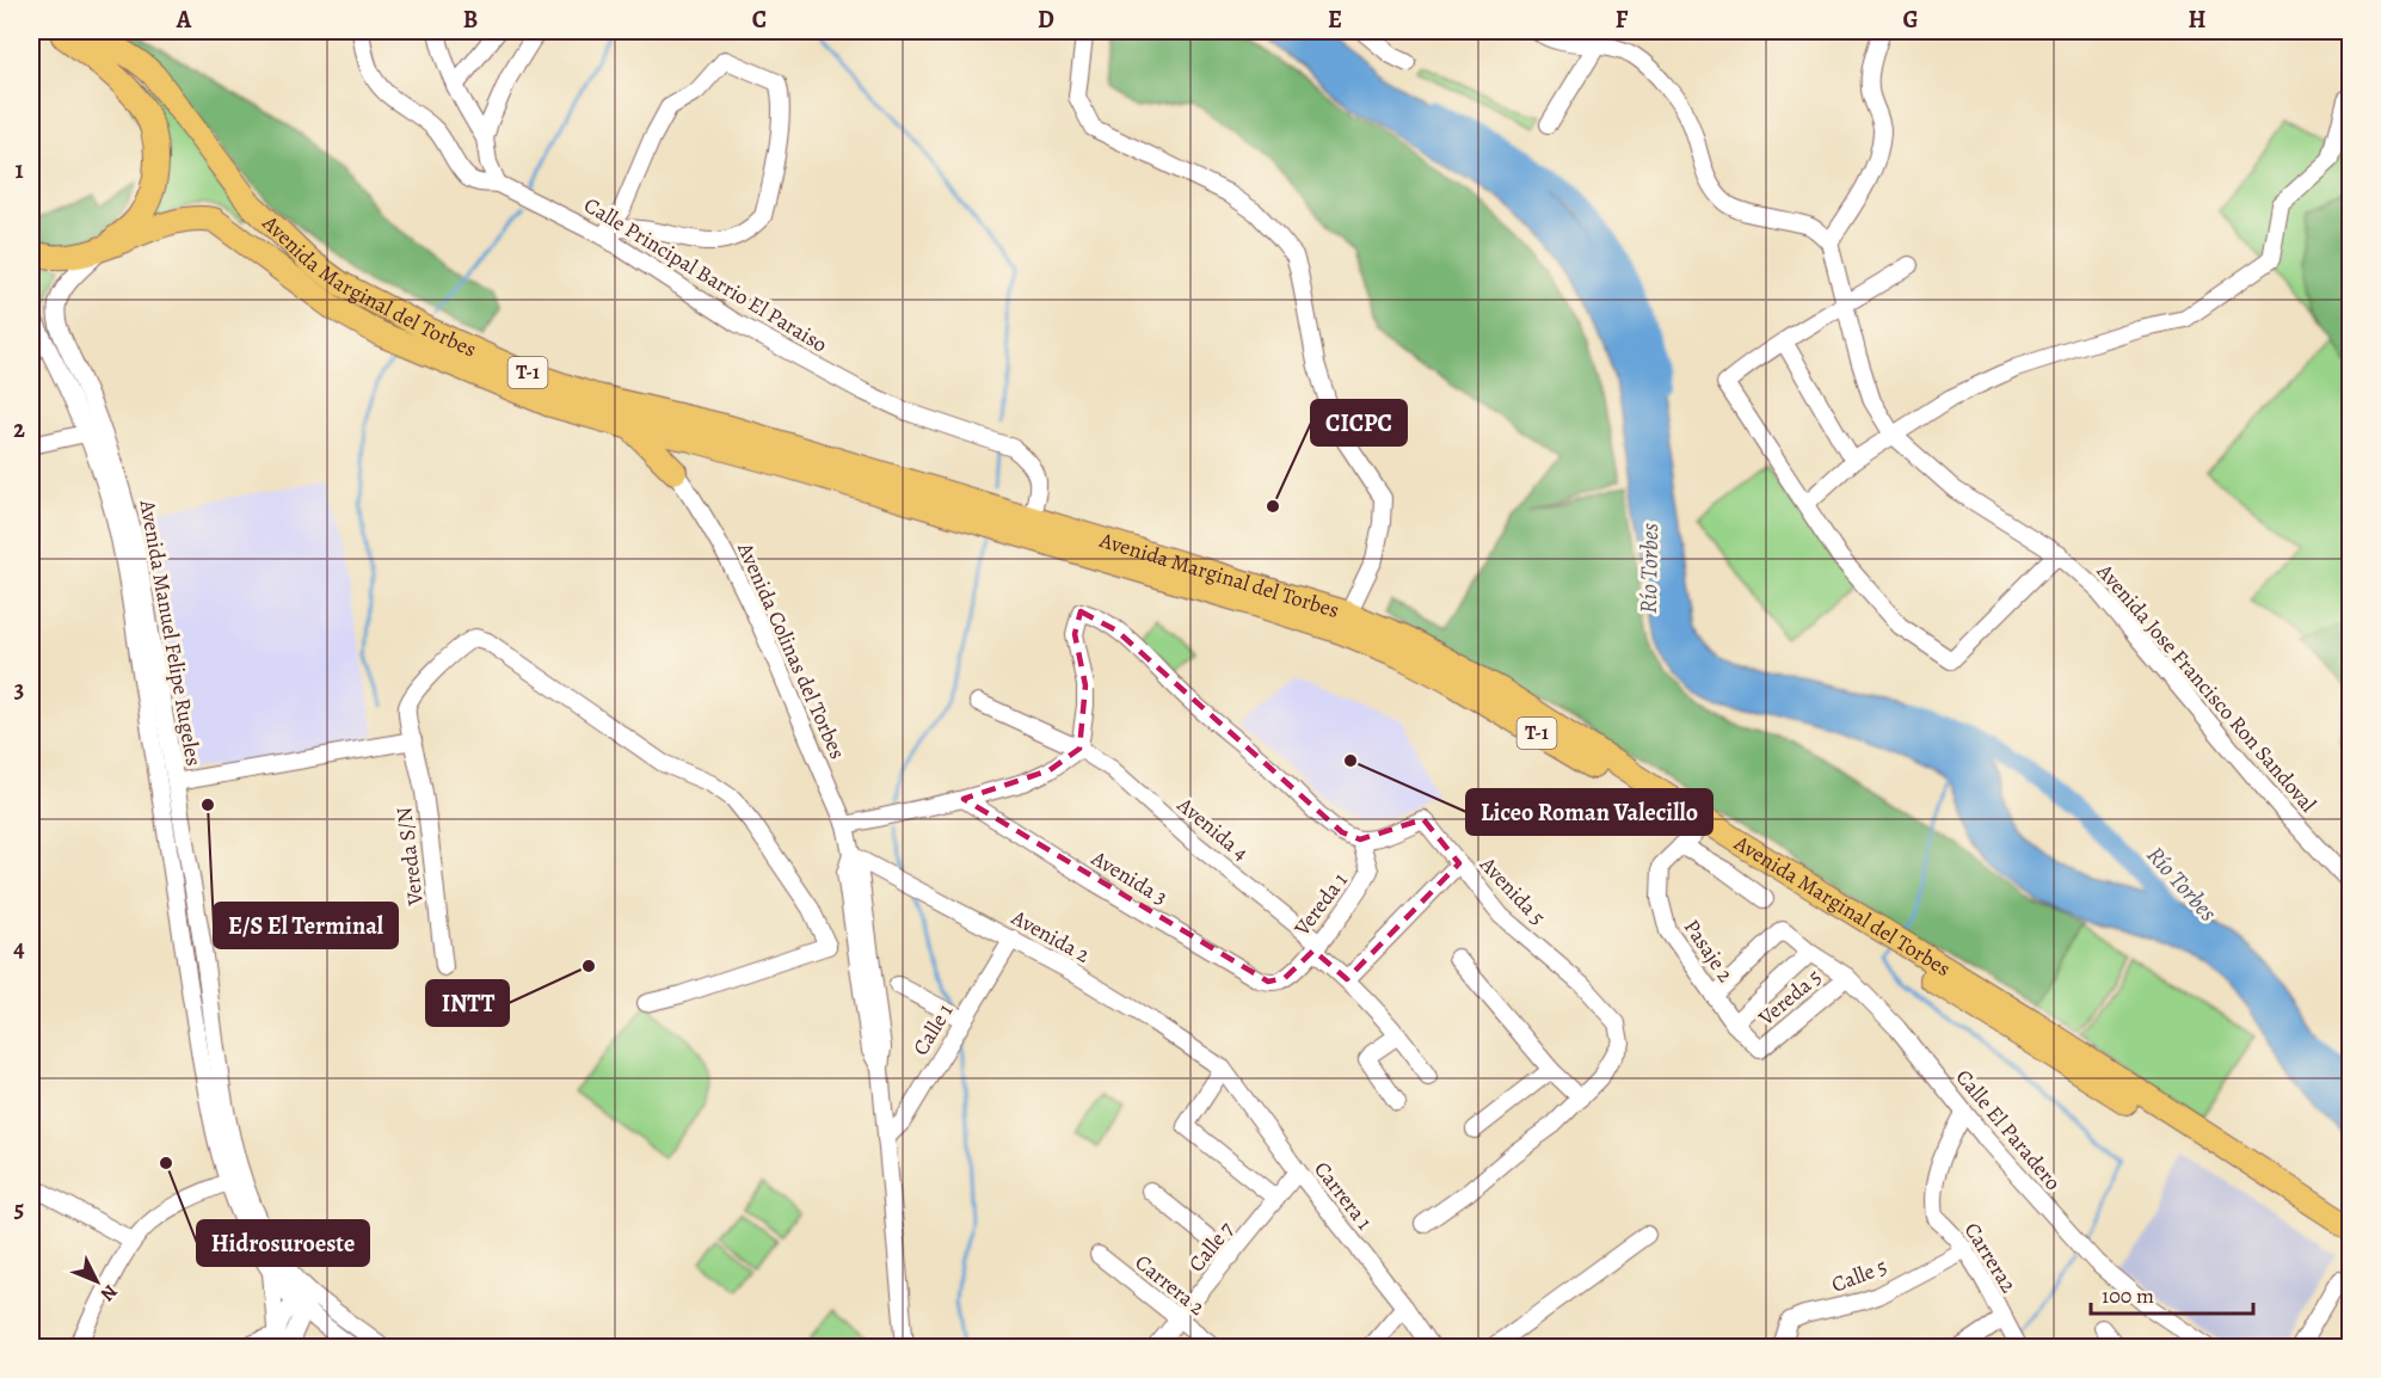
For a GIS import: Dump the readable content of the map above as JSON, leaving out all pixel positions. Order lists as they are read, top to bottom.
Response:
{
  "streets": {
    "highway": ["Avenida Marginal del Torbes", "T-1"],
    "street": [
      "Calle Principal Barrio El Paraiso",
      "Avenida Manuel Felipe Rugeles",
      "Avenida Colinas del Torbes",
      "Avenida Jose Francisco Ron Sandoval",
      "Avenida 4",
      "Vereda S/N",
      "Avenida 3",
      "Avenida 5",
      "Vereda 1",
      "Avenida 2",
      "Pasaje 2",
      "Vereda 5",
      "Calle 1",
      "Calle El Paradero",
      "Carrera 1",
      "Calle 7",
      "Carrera2",
      "Calle 5",
      "Carrera 2"
    ]
  },
  "crossings": [
    ["Calle Principal Barrio El Paraiso", "Avenida Marginal del Torbes"],
    ["Avenida Marginal del Torbes", "T-1"],
    ["Avenida Marginal del Torbes", "Avenida Manuel Felipe Rugeles"],
    ["Avenida Marginal del Torbes", "Pasaje 2"],
    ["T-1", "Avenida Manuel Felipe Rugeles"],
    ["Avenida Colinas del Torbes", "Avenida 2"],
    ["Avenida Colinas del Torbes", "Calle 1"],
    ["Avenida 4", "Vereda 1"],
    ["Avenida 3", "Vereda 1"],
    ["Avenida 5", "Vereda 1"],
    ["Avenida 2", "Calle 1"],
    ["Avenida 2", "Carrera 1"],
    ["Pasaje 2", "Vereda 5"],
    ["Pasaje 2", "Calle El Paradero"],
    ["Vereda 5", "Calle El Paradero"],
    ["Calle El Paradero", "Carrera2"],
    ["Carrera 1", "Calle 7"],
    ["Calle 7", "Carrera 2"],
    ["Carrera2", "Calle 5"]
  ],
  "water": ["Río Torbes"],
  "places": [
    "CICPC",
    "Liceo Roman Valecillo",
    "E/S El Terminal",
    "INTT",
    "Hidrosuroeste"
  ],
  "scale_bar": "100 m",
  "north": "bottom right",
  "grid": {
    "columns": [
      "A",
      "B",
      "C",
      "D",
      "E",
      "F",
      "G",
      "H"
    ],
    "rows": [
      "1",
      "2",
      "3",
      "4",
      "5"
    ]
  }
}
